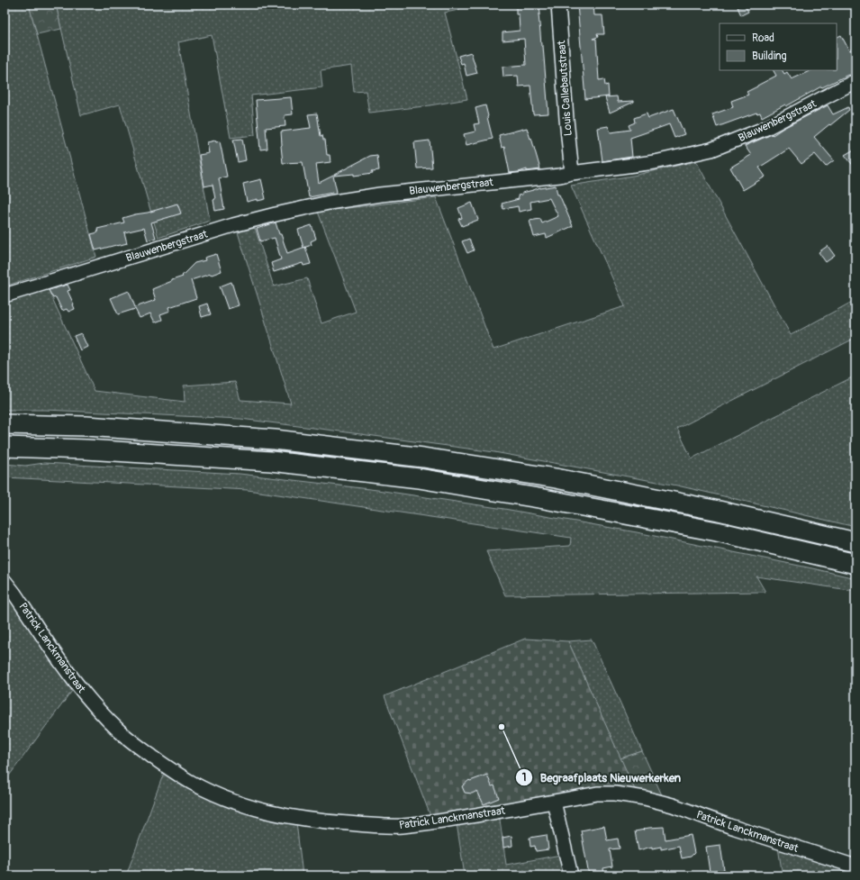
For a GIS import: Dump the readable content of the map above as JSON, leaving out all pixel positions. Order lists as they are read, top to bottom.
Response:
{
  "streets": {
    "street": ["Louis Callebautstraat", "Blauwenbergstraat", "Patrick Lanckmanstraat"]
  },
  "crossings": [
    ["Louis Callebautstraat", "Blauwenbergstraat"]
  ],
  "places": ["Begraafplaats Nieuwerkerken"],
  "legend": ["Road", "Building"]
}
